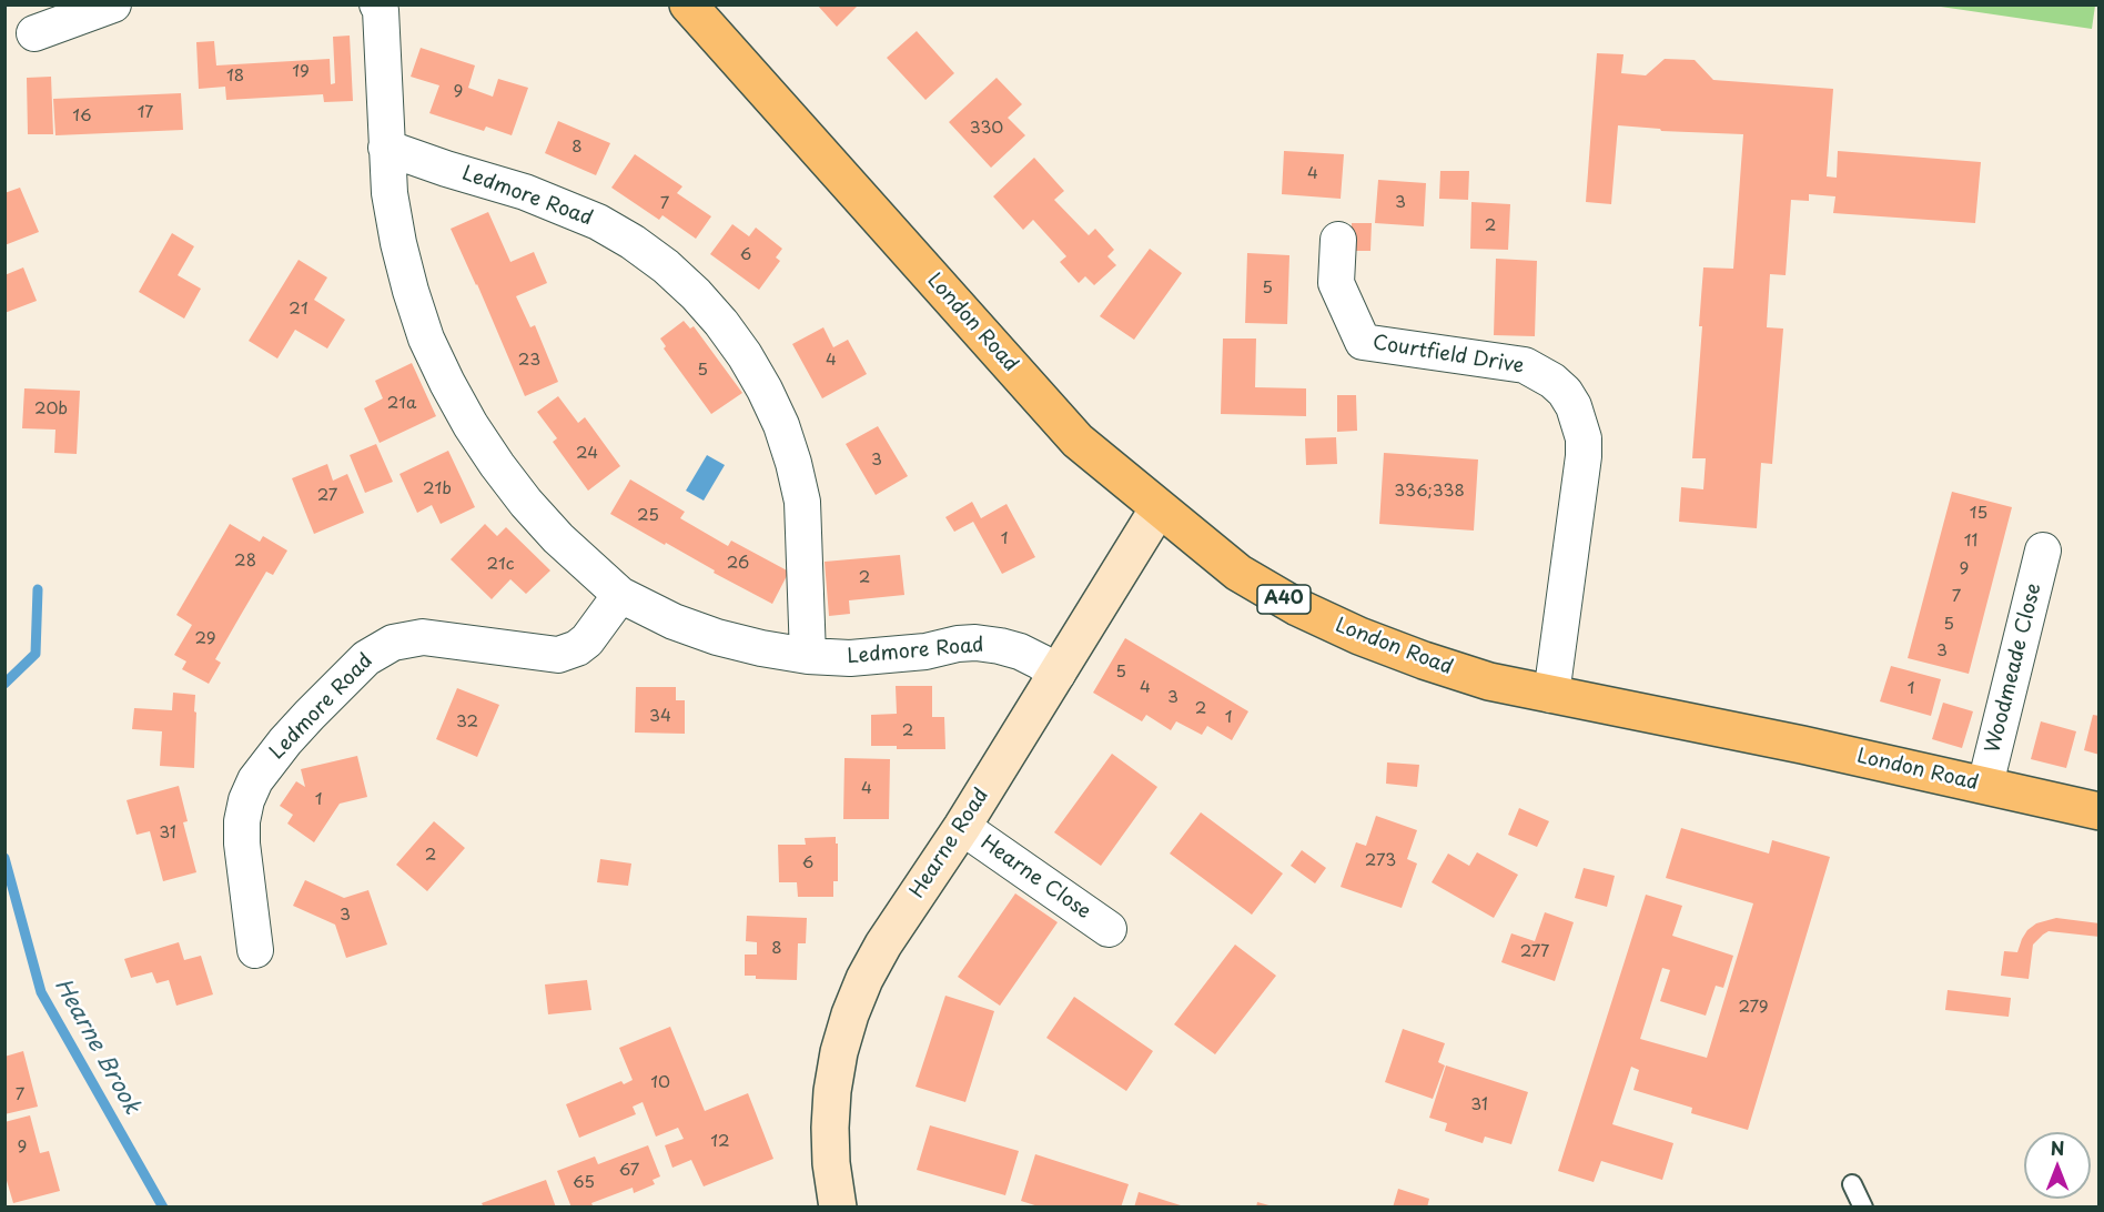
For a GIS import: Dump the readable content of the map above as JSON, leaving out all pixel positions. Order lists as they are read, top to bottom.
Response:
{
  "streets": {
    "highway": ["London Road", "A40"],
    "street": [
      "Ledmore Road",
      "Courtfield Drive",
      "Woodmeade Close",
      "Hearne Road",
      "Hearne Close"
    ]
  },
  "crossings": [
    ["Ledmore Road", "Hearne Road"],
    ["London Road", "Courtfield Drive"],
    ["London Road", "Woodmeade Close"],
    ["London Road", "Hearne Road"],
    ["Hearne Road", "Hearne Close"]
  ],
  "water": ["Hearne Brook"],
  "house_numbers": [
    "19",
    "18",
    "9",
    "17",
    "16",
    "330",
    "8",
    "4",
    "3",
    "7",
    "2",
    "6",
    "5",
    "21",
    "23",
    "4",
    "5",
    "21a",
    "20b",
    "24",
    "3",
    "21b",
    "336;338",
    "27",
    "15",
    "25",
    "1",
    "11",
    "28",
    "26",
    "21c",
    "9",
    "2",
    "7",
    "5",
    "29",
    "3",
    "5",
    "4",
    "1",
    "3",
    "2",
    "34",
    "1",
    "32",
    "2",
    "4",
    "1",
    "31",
    "2",
    "273",
    "6",
    "3",
    "8",
    "277",
    "279",
    "10",
    "7",
    "31",
    "12",
    "9",
    "67",
    "65"
  ],
  "north": "top"
}
